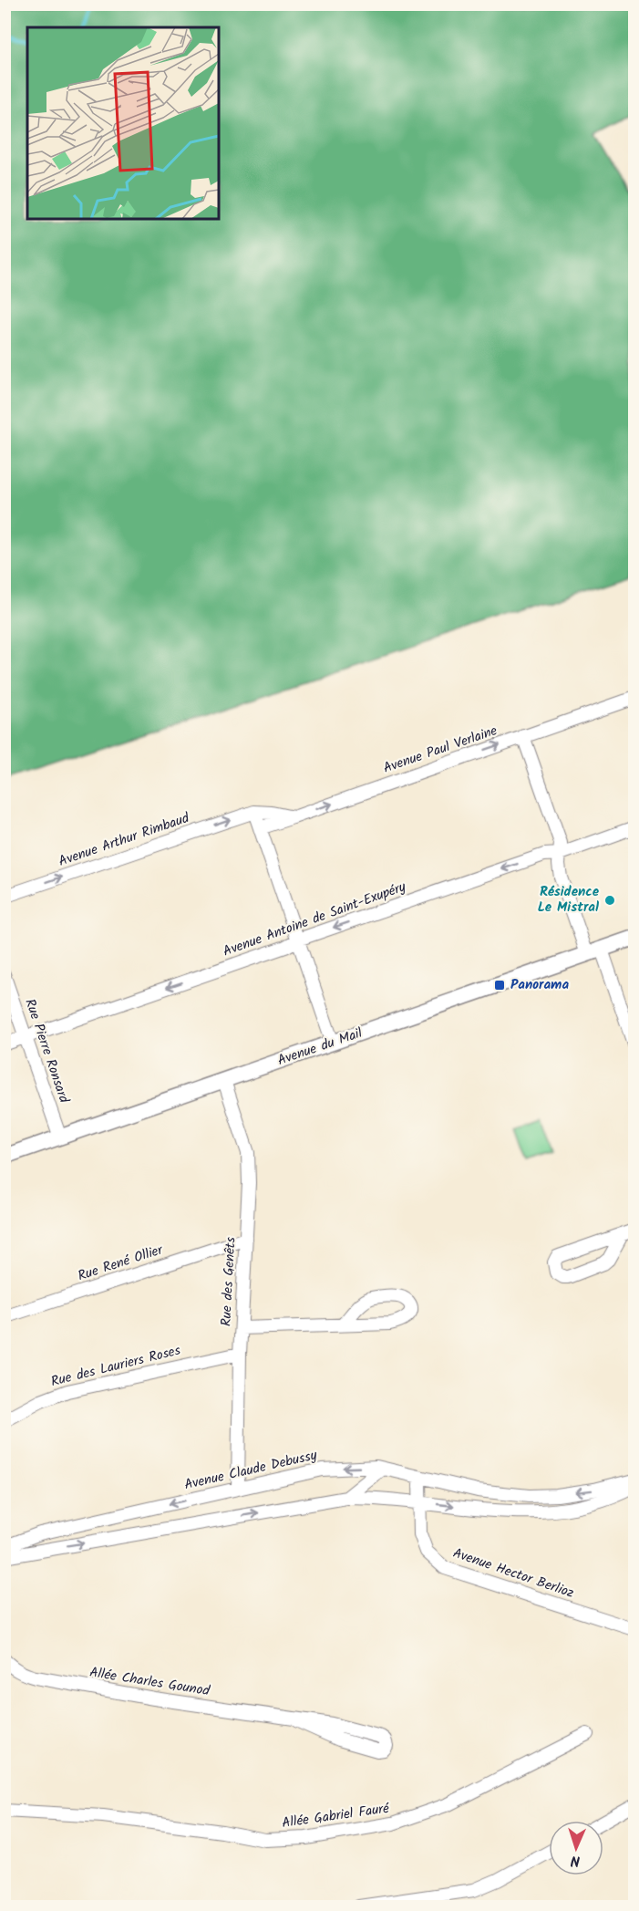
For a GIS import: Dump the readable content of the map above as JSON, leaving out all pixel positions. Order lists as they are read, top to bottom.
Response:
{
  "streets": {
    "main road": ["Avenue du Mail"],
    "street": [
      "Avenue Paul Verlaine",
      "Avenue Arthur Rimbaud",
      "Avenue Antoine de Saint-Exupéry",
      "Rue Pierre Ronsard",
      "Rue René Ollier",
      "Rue des Genêts",
      "Rue des Lauriers Roses",
      "Avenue Claude Debussy",
      "Avenue Hector Berlioz",
      "Allée Charles Gounod",
      "Allée Gabriel Fauré"
    ]
  },
  "crossings": [
    ["Avenue Paul Verlaine", "Avenue Arthur Rimbaud"],
    ["Avenue Antoine de Saint-Exupéry", "Rue Pierre Ronsard"],
    ["Avenue du Mail", "Rue Pierre Ronsard"],
    ["Avenue du Mail", "Rue des Genêts"],
    ["Rue René Ollier", "Rue des Genêts"],
    ["Rue des Genêts", "Rue des Lauriers Roses"],
    ["Rue des Genêts", "Avenue Claude Debussy"],
    ["Avenue Claude Debussy", "Avenue Hector Berlioz"]
  ],
  "one_way": ["Avenue Paul Verlaine", "Avenue Arthur Rimbaud", "Avenue Antoine de Saint-Exupéry"],
  "places": {
    "other": ["Résidence Le Mistral"],
    "transit": ["Panorama"]
  },
  "north": "bottom"
}
